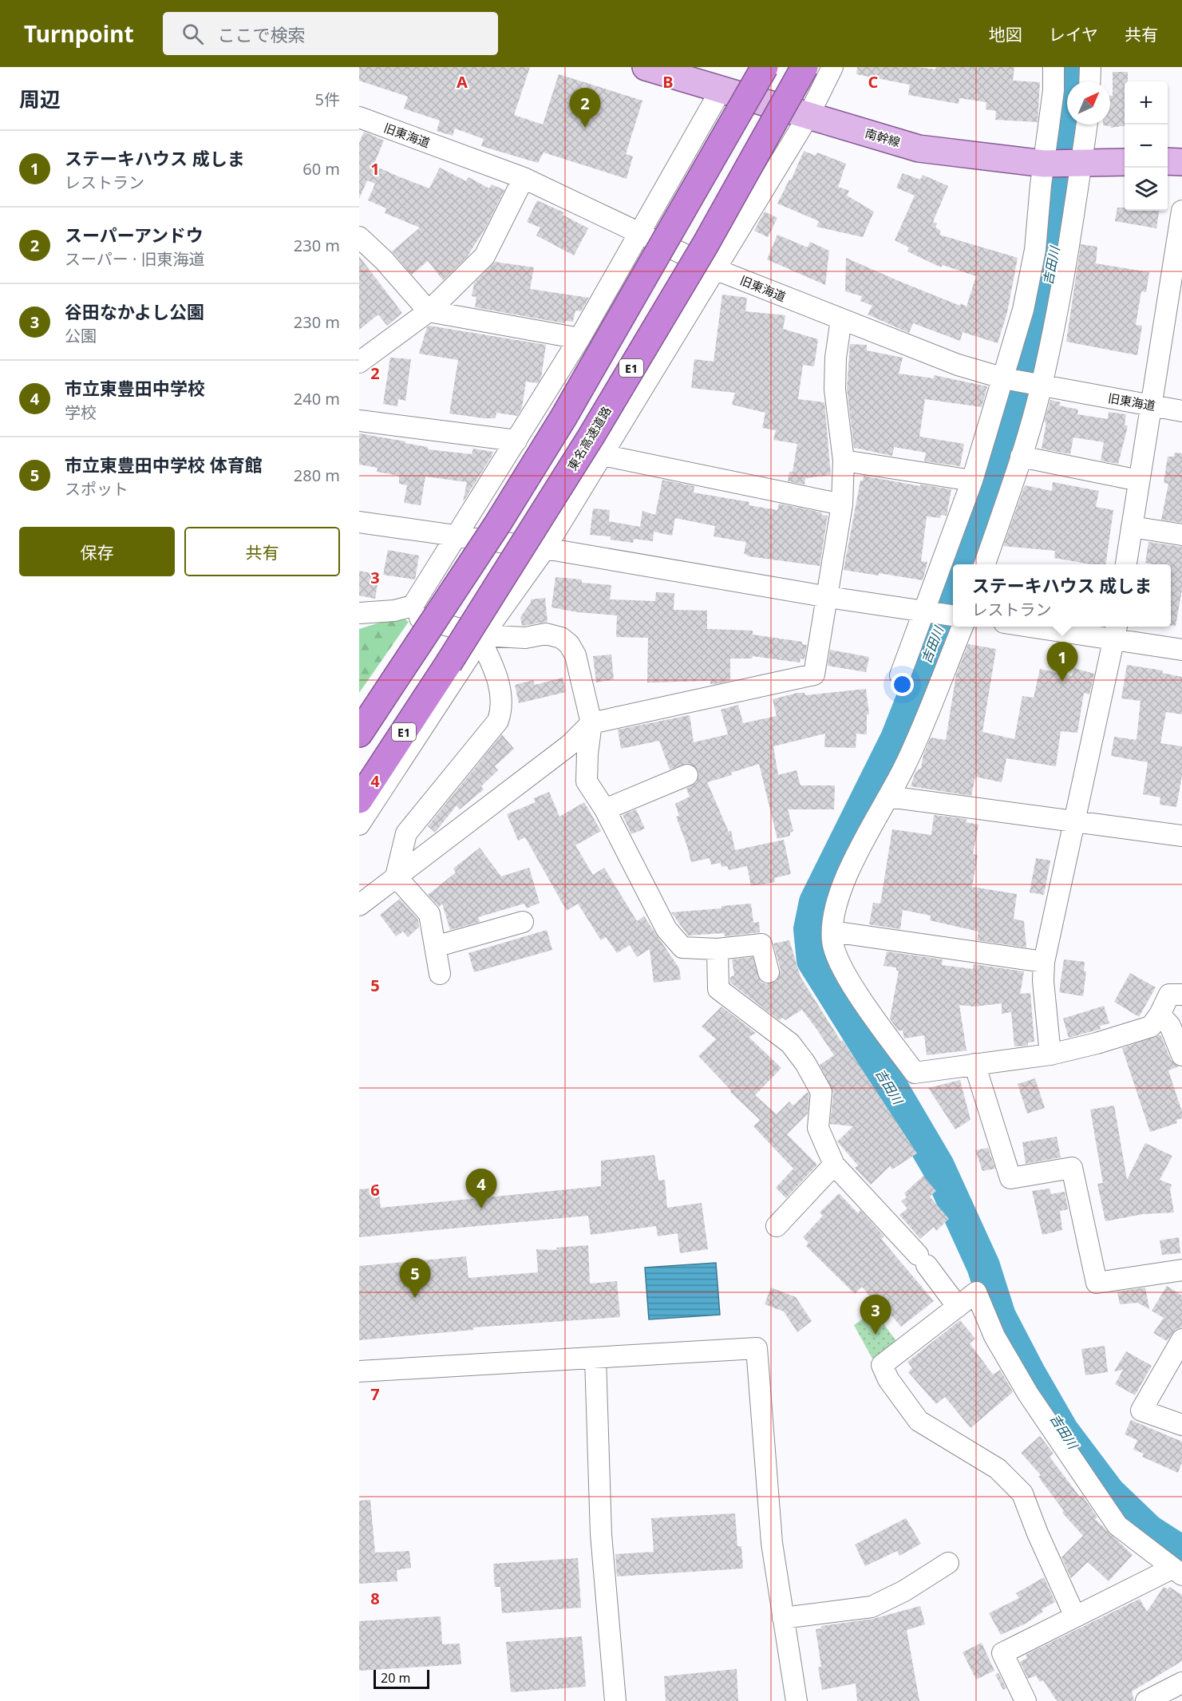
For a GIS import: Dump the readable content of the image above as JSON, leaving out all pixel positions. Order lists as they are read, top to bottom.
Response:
{
  "streets": {
    "highway": ["E1", "東名高速道路"],
    "main road": ["南幹線"],
    "street": ["旧東海道"]
  },
  "water": ["吉田川"],
  "scale_bar": "20 m",
  "north": "top right",
  "page": {
    "header": "Turnpoint",
    "search": "ここで検索",
    "nav": ["地図", "レイヤ", "共有"],
    "heading": ["周辺", "5件"],
    "map_buttons": ["+", "−"],
    "pins": [
      "2",
      "1",
      "4",
      "5",
      "3"
    ],
    "list": [
      {
        "mark": "1",
        "name": "ステーキハウス 成しま",
        "note": "レストラン",
        "value": "60 m"
      },
      {
        "mark": "2",
        "name": "スーパーアンドウ",
        "note": "スーパー · 旧東海道",
        "value": "230 m"
      },
      {
        "mark": "3",
        "name": "谷田なかよし公園",
        "note": "公園",
        "value": "230 m"
      },
      {
        "mark": "4",
        "name": "市立東豊田中学校",
        "note": "学校",
        "value": "240 m"
      },
      {
        "mark": "5",
        "name": "市立東豊田中学校 体育館",
        "note": "スポット",
        "value": "280 m"
      }
    ],
    "buttons": ["保存", "共有"],
    "popup": ["ステーキハウス 成しま", "レストラン"],
    "scale": "20 m"
  },
  "grid": {
    "columns": ["A", "B", "C"],
    "rows": [
      "1",
      "2",
      "3",
      "4",
      "5",
      "6",
      "7",
      "8"
    ]
  }
}
